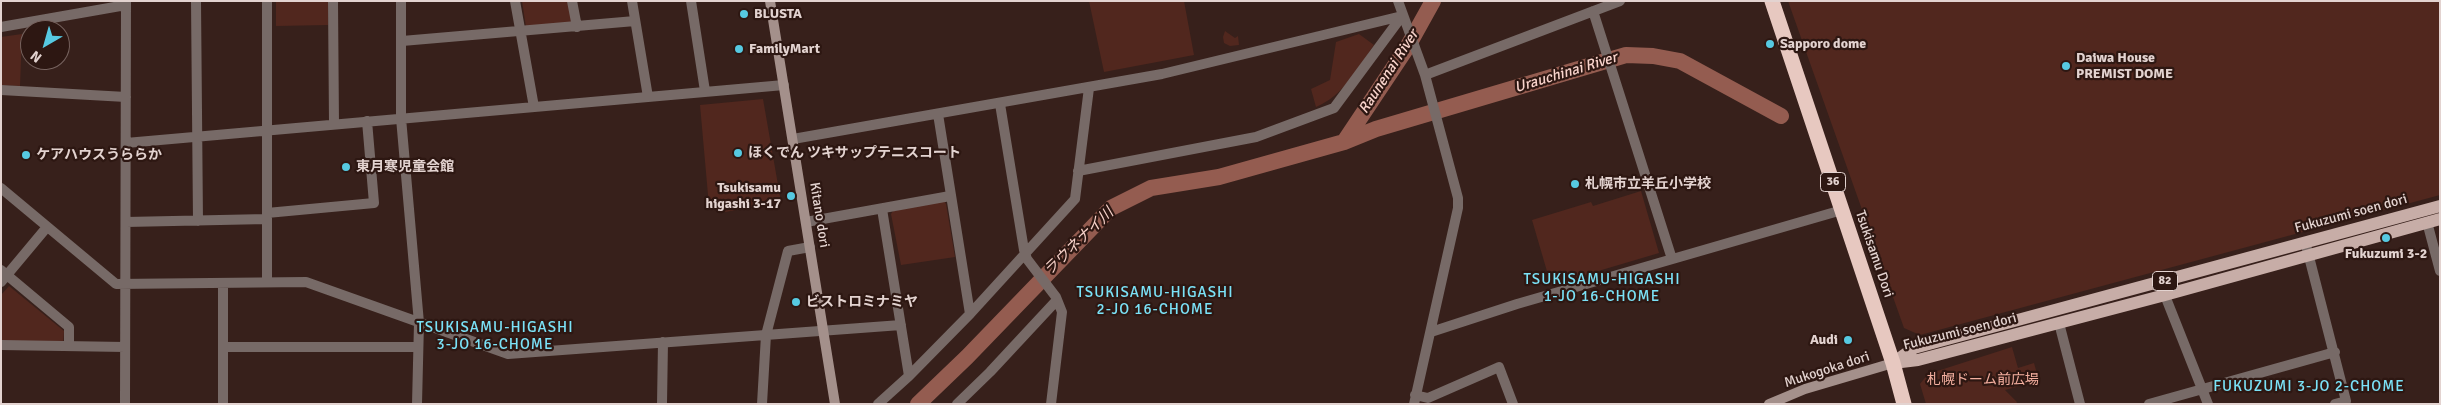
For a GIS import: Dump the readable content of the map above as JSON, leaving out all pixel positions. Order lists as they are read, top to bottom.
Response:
{
  "streets": {
    "highway": ["36", "Tsukisamu Dori"],
    "main road": ["Fukuzumi soen dori", "82"],
    "street": ["Kitano dori", "Mukogoka dori"]
  },
  "crossings": [
    ["Fukuzumi soen dori", "Tsukisamu Dori"],
    ["Fukuzumi soen dori", "Mukogoka dori"],
    ["Tsukisamu Dori", "Mukogoka dori"]
  ],
  "districts": [
    "TSUKISAMU-HIGASHI 1-JO 16-CHOME",
    "TSUKISAMU-HIGASHI 2-JO 16-CHOME",
    "TSUKISAMU-HIGASHI 3-JO 16-CHOME",
    "FUKUZUMI 3-JO 2-CHOME"
  ],
  "water": ["Raunenai River", "Urauchinai River", "ラウネナイ川"],
  "parks": ["札幌ドーム前広場"],
  "places": [
    "BLUSTA",
    "Sapporo dome",
    "FamilyMart",
    "Daiwa House PREMIST DOME",
    "ほくでん ツキサップテニスコート",
    "ケアハウスうららか",
    "東月寒児童会館",
    "札幌市立羊丘小学校",
    "Tsukisamu higashi 3-17",
    "Fukuzumi 3-2",
    "ビストロミナミヤ",
    "Audi"
  ],
  "north": "bottom left"
}
